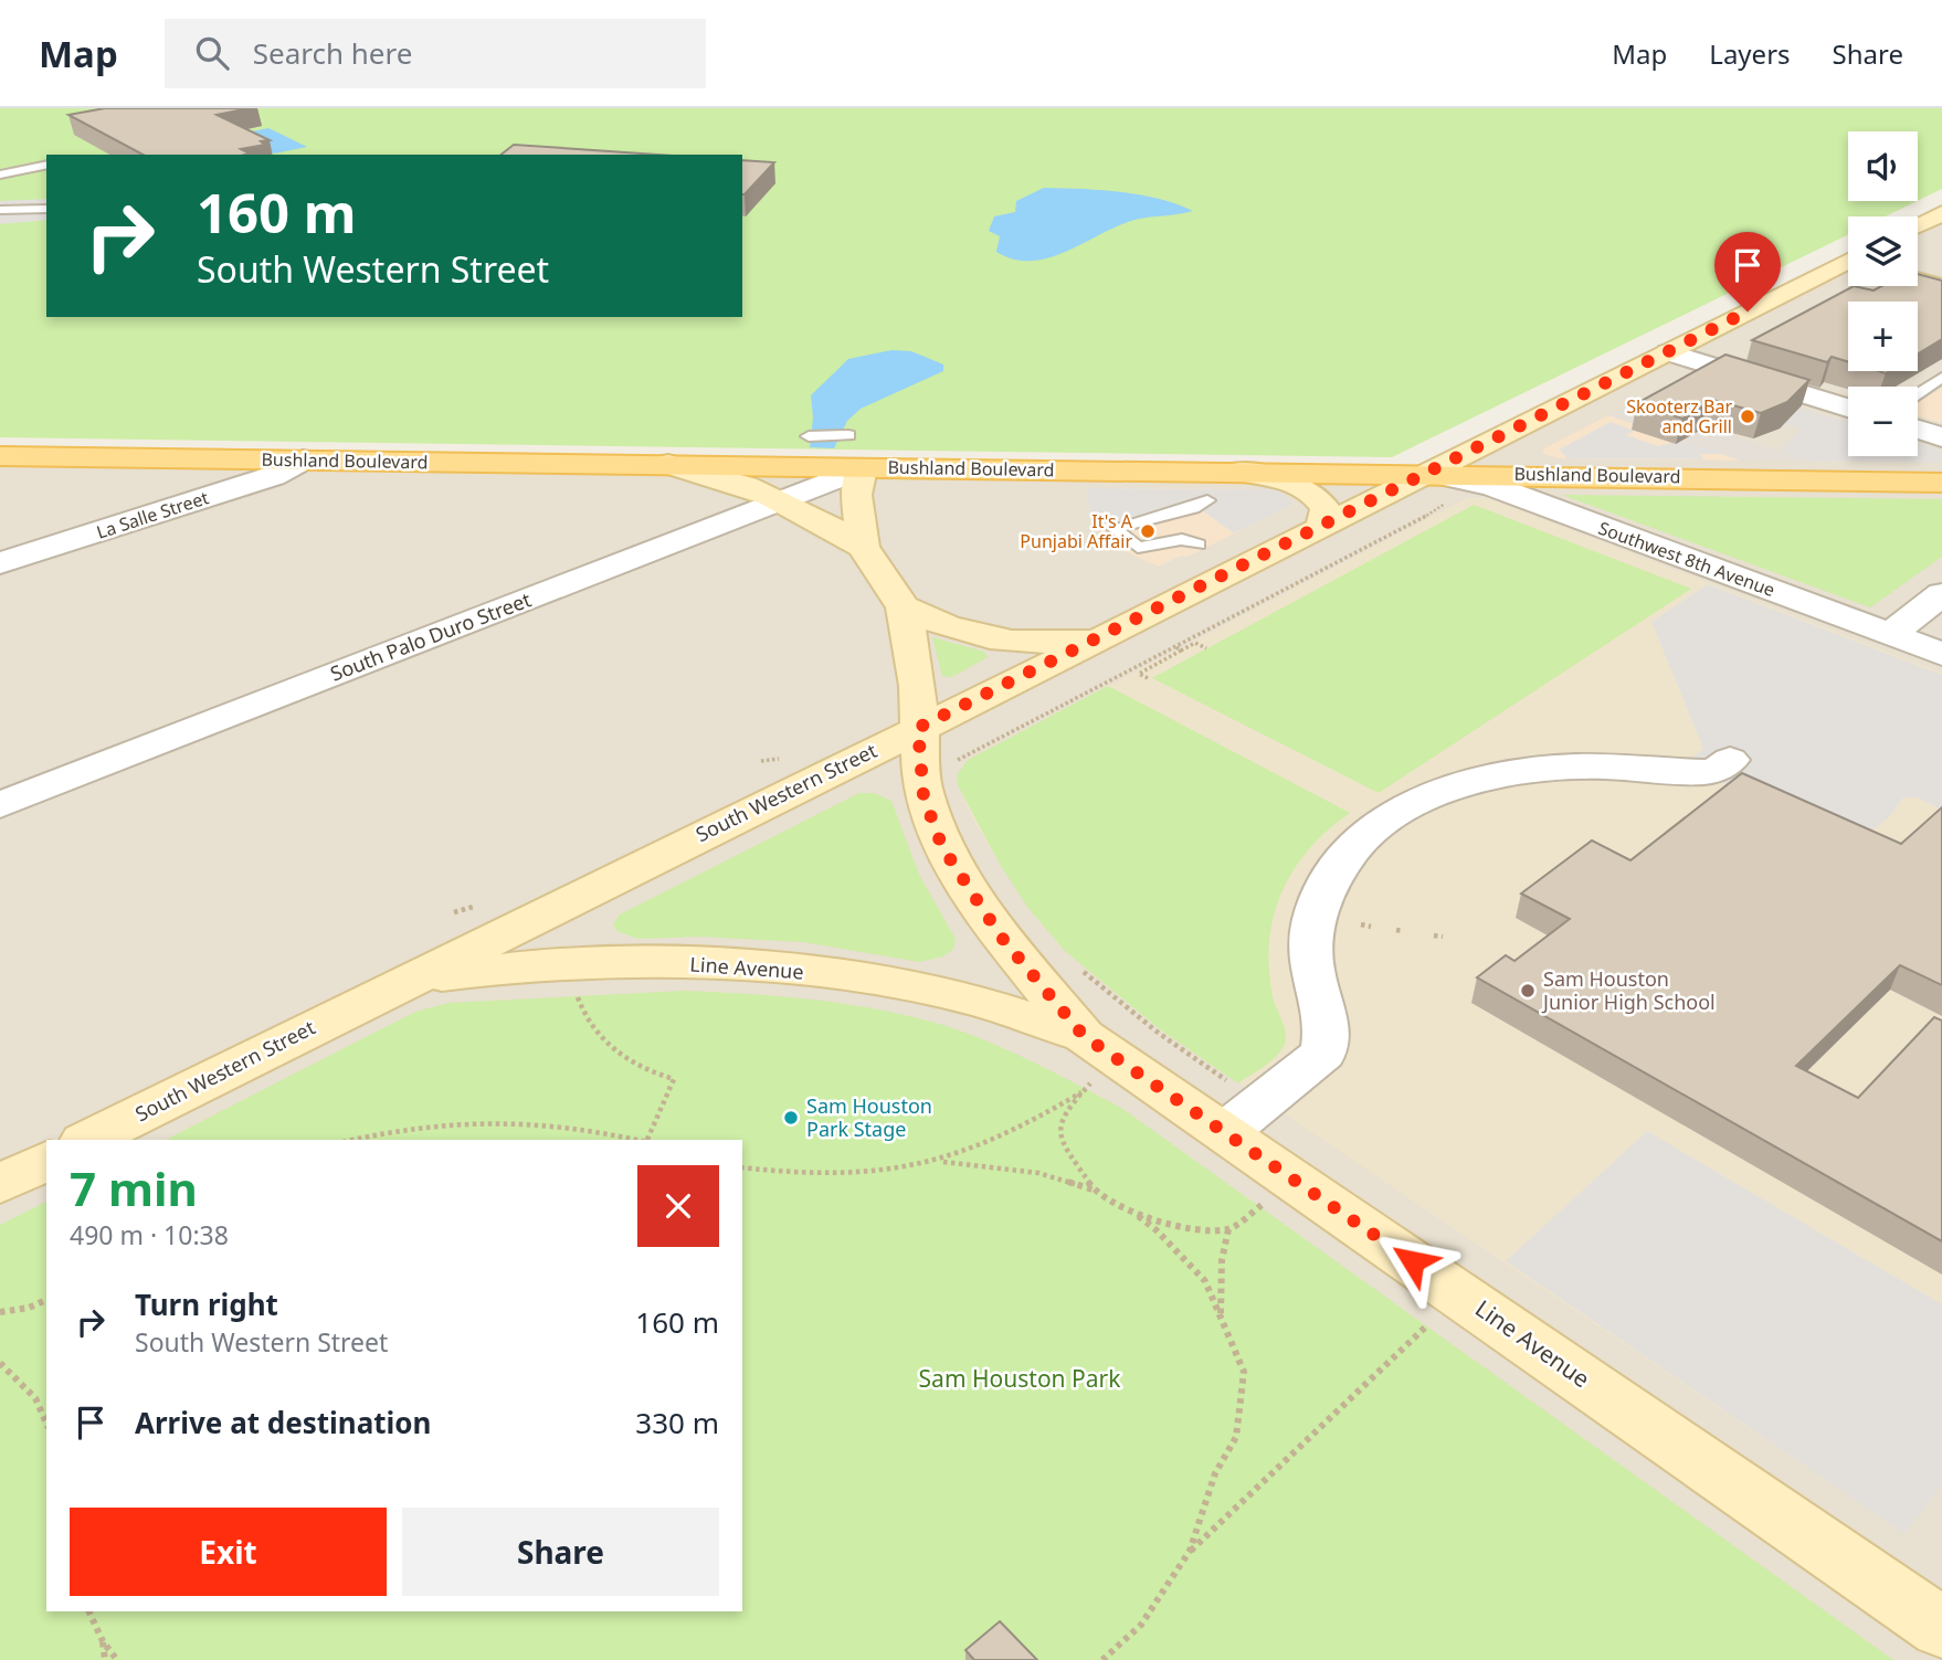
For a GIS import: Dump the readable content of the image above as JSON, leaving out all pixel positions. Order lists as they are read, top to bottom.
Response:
{
  "streets": {
    "main road": ["Bushland Boulevard", "South Western Street", "Line Avenue"],
    "street": ["La Salle Street", "Southwest 8th Avenue", "South Palo Duro Street"]
  },
  "crossings": [
    ["Bushland Boulevard", "La Salle Street"],
    ["Bushland Boulevard", "Southwest 8th Avenue"],
    ["Bushland Boulevard", "South Palo Duro Street"],
    ["Bushland Boulevard", "South Western Street"],
    ["Southwest 8th Avenue", "South Western Street"],
    ["South Western Street", "Line Avenue"]
  ],
  "parks": ["Sam Houston Park"],
  "places": [
    "Skooterz Bar and Grill",
    "It's A Punjabi Affair",
    "Sam Houston Junior High School",
    "Sam Houston Park Stage"
  ],
  "page": {
    "header": "Map",
    "search": "Search here",
    "nav": ["Map", "Layers", "Share"],
    "map_buttons": ["+", "−"],
    "turn": ["160 m", "South Western Street"],
    "heading": ["7 min", "490 m · 10:38"],
    "list": [
      {
        "name": "Turn right",
        "note": "South Western Street",
        "value": "160 m"
      },
      {
        "name": "Arrive at destination",
        "value": "330 m"
      }
    ],
    "buttons": ["Exit", "Share"]
  }
}
